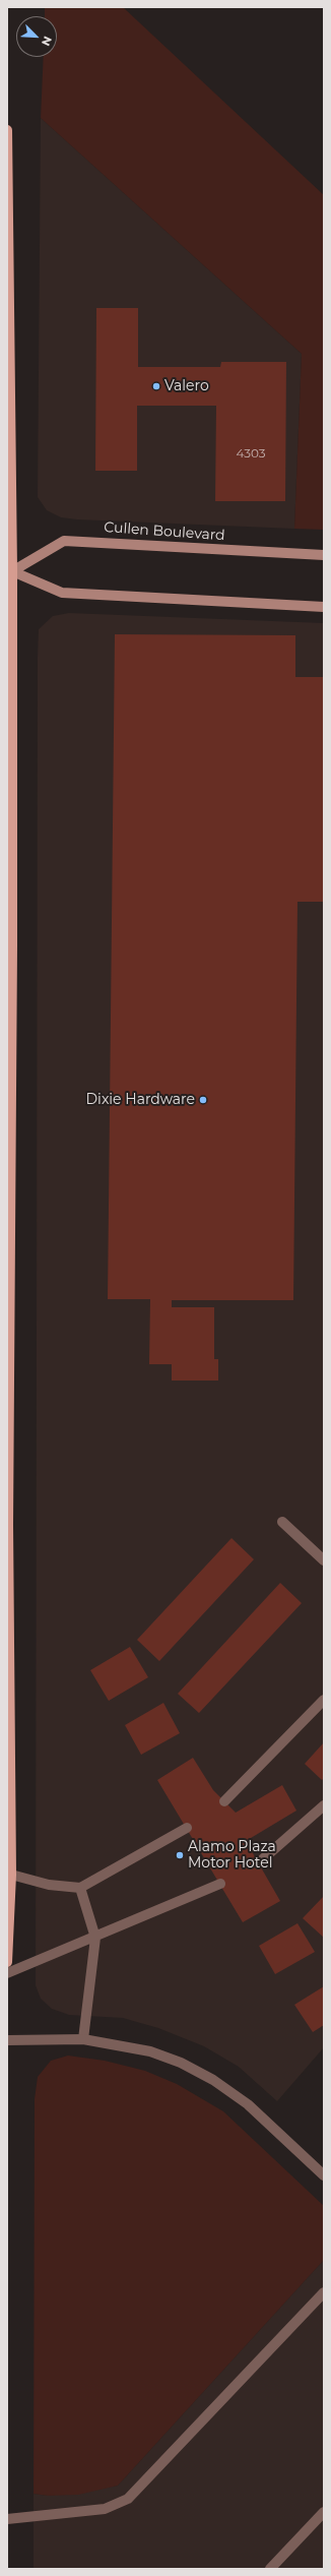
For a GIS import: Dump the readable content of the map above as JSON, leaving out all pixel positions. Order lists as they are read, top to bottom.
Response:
{
  "streets": {
    "street": ["Cullen Boulevard"]
  },
  "places": ["Valero", "Dixie Hardware", "Alamo Plaza Motor Hotel"],
  "house_numbers": ["4303"],
  "north": "bottom right"
}
